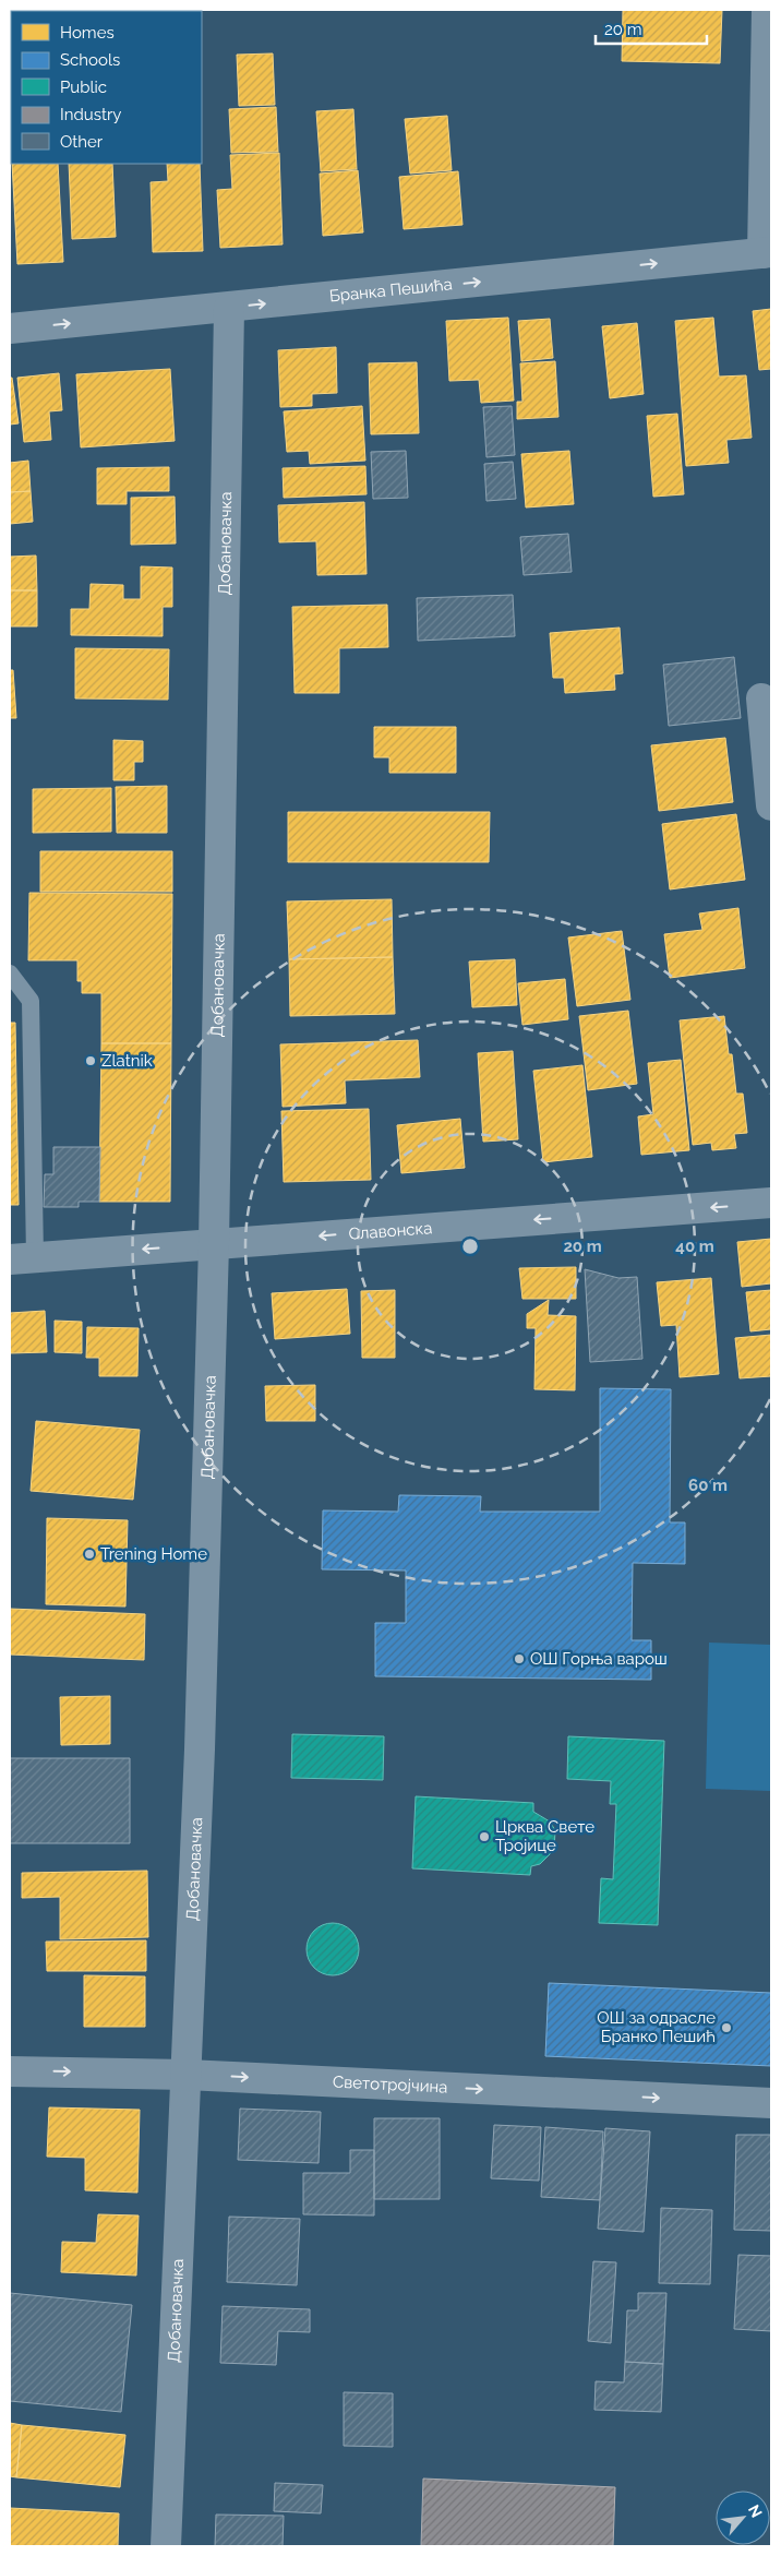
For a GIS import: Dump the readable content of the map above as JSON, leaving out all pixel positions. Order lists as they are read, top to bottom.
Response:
{
  "streets": {
    "street": [
      "Бранка Пешића",
      "Добановачка",
      "Славонска",
      "Светотројчина"
    ]
  },
  "crossings": [
    ["Бранка Пешића", "Добановачка"],
    ["Добановачка", "Славонска"],
    ["Добановачка", "Светотројчина"]
  ],
  "one_way": ["Бранка Пешића", "Славонска", "Светотројчина"],
  "places": [
    "Zlatnik",
    "Trening Home",
    "ОШ Горња варош",
    "Црква Свете Тројице",
    "ОШ за одрасле Бранко Пешић"
  ],
  "legend": [
    "Homes",
    "Schools",
    "Public",
    "Industry",
    "Other"
  ],
  "scale_bar": "20 m",
  "north": "top right",
  "rings": ["20 m", "40 m", "60 m"]
}
